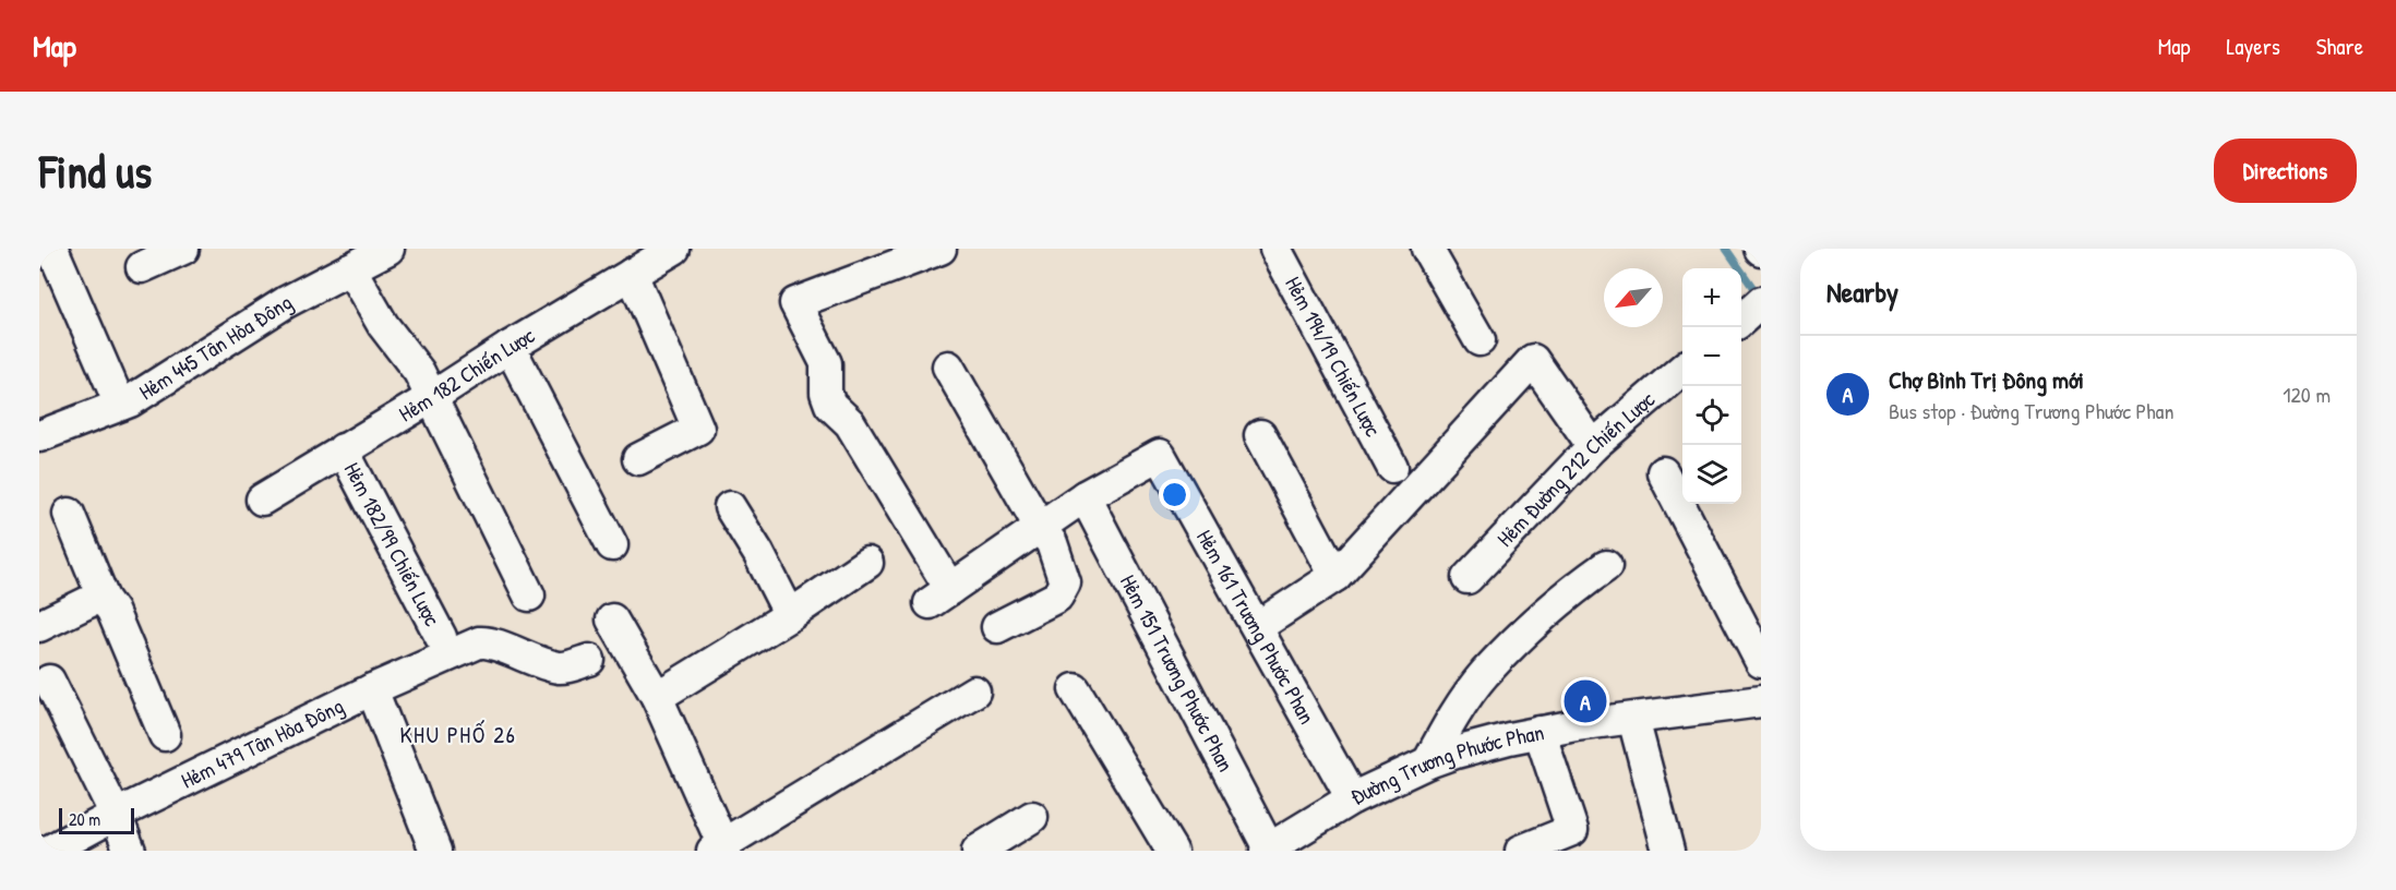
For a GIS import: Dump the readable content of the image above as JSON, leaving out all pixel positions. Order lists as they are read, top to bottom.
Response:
{
  "streets": {
    "street": [
      "Hẻm 445 Tân Hòa Đông",
      "Hẻm 194/19 Chiến Lược",
      "Hẻm 182 Chiến Lược",
      "Hẻm Đường 212 Chiến Lược",
      "Hẻm 182/99 Chiến Lược",
      "Hẻm 161 Trương Phước Phan",
      "Hẻm 151 Trương Phước Phan",
      "Hẻm 479 Tân Hòa Đông",
      "Đường Trương Phước Phan"
    ]
  },
  "crossings": [
    ["Hẻm 182 Chiến Lược", "Hẻm 182/99 Chiến Lược"],
    ["Hẻm 161 Trương Phước Phan", "Hẻm 151 Trương Phước Phan"],
    ["Hẻm 161 Trương Phước Phan", "Đường Trương Phước Phan"],
    ["Hẻm 151 Trương Phước Phan", "Đường Trương Phước Phan"]
  ],
  "districts": ["KHU PHỐ 26"],
  "scale_bar": "20 m",
  "north": "bottom left",
  "page": {
    "header": "Map",
    "nav": ["Map", "Layers", "Share"],
    "buttons": "Directions",
    "title": "Find us",
    "heading": "Nearby",
    "map_buttons": ["+", "−"],
    "list": [
      {
        "mark": "A",
        "name": "Chợ Bình Trị Đông mới",
        "note": "Bus stop · Đường Trương Phước Phan",
        "value": "120 m"
      }
    ],
    "pins": "A",
    "scale": "20 m"
  }
}
